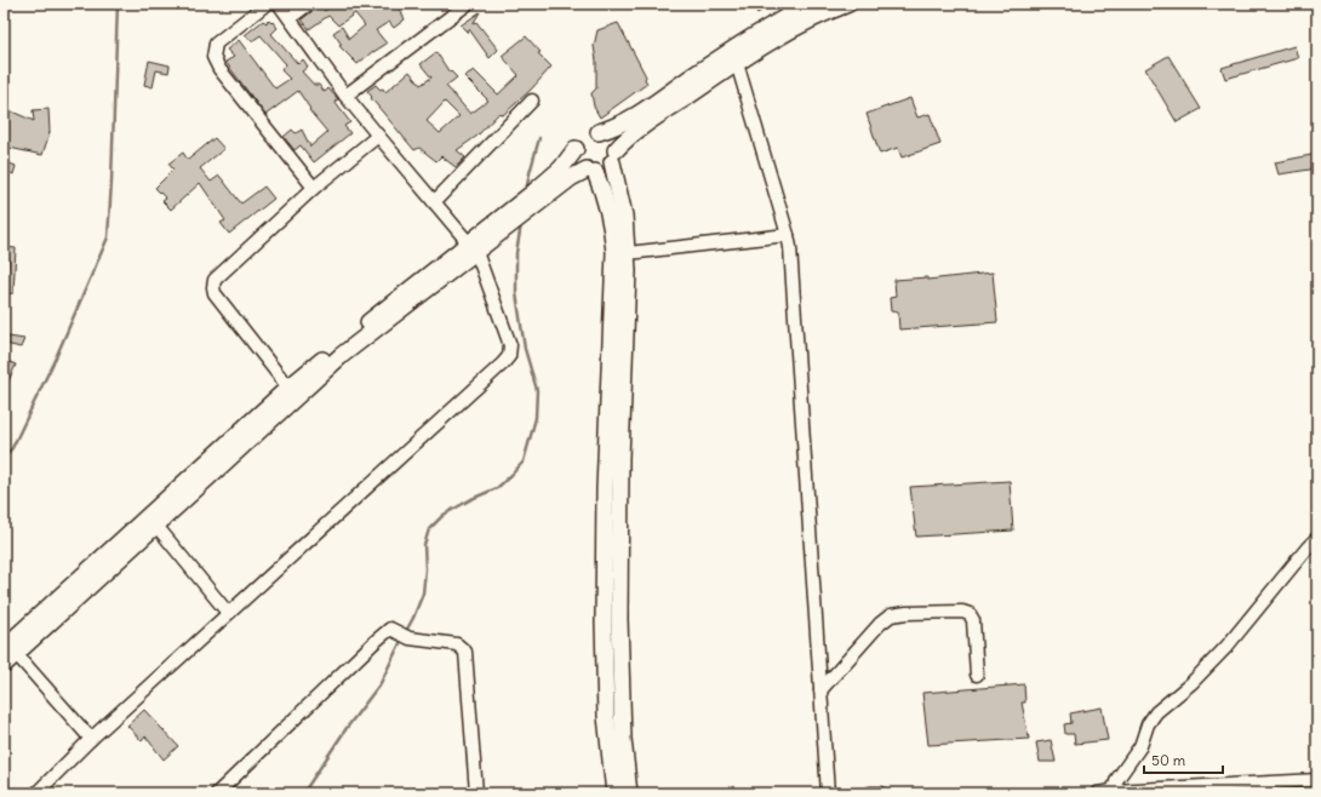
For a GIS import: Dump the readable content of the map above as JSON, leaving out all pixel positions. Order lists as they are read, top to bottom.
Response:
{
  "scale_bar": "50 m"
}
